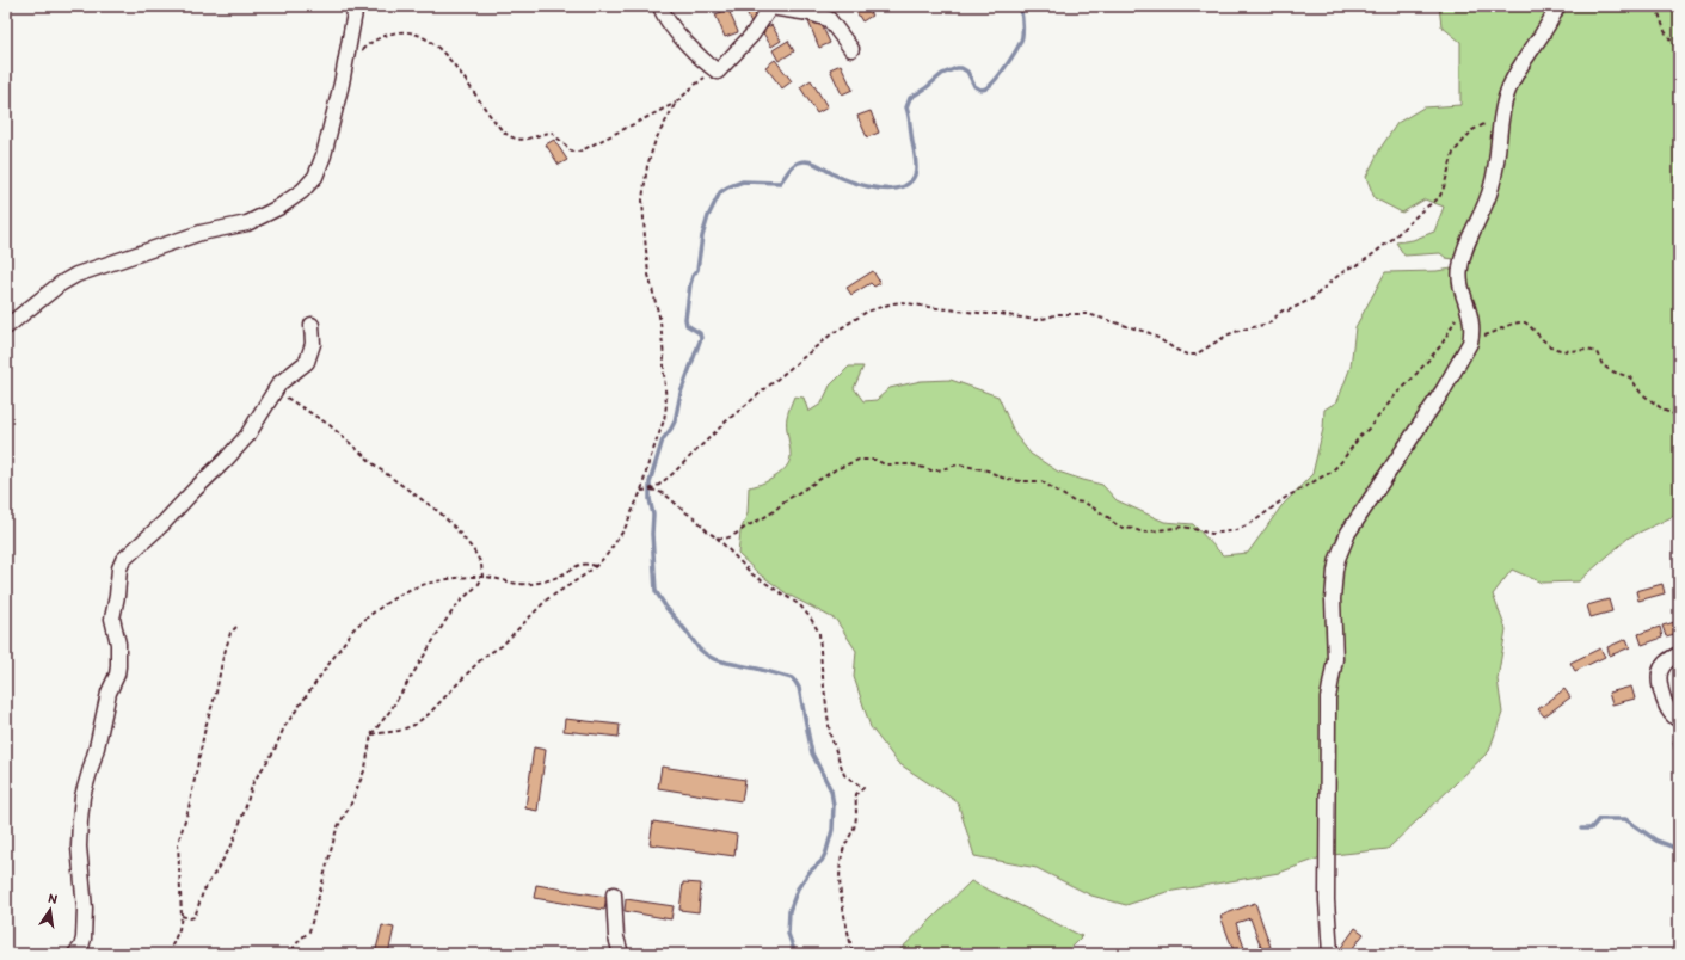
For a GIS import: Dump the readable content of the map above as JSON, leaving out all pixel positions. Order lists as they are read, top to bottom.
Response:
{
  "north": "top"
}
